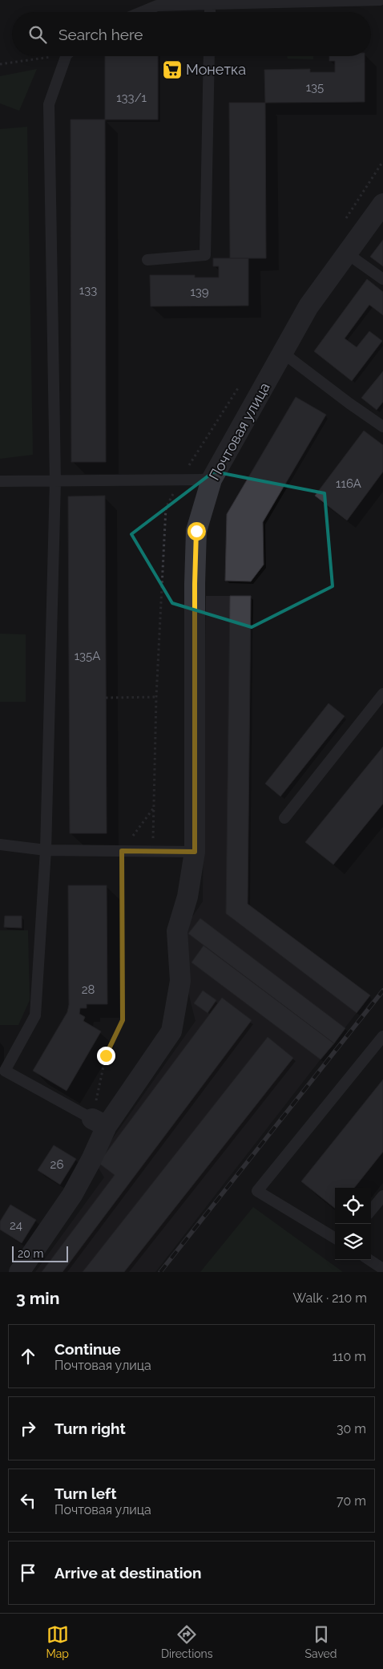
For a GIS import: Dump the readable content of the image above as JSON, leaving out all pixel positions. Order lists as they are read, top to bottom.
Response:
{
  "streets": {
    "street": ["Почтовая улица"]
  },
  "places": {
    "supermarket": ["Монетка"]
  },
  "house_numbers": [
    "135",
    "133/1",
    "133",
    "139",
    "116А",
    "135А",
    "28",
    "26",
    "24"
  ],
  "scale_bar": "20 m",
  "page": {
    "search": "Search here",
    "scale": "20 m",
    "heading": ["3 min", "Walk · 210 m"],
    "list": [
      ["Continue", "Почтовая улица", "110 m"],
      ["Turn right", "30 m"],
      ["Turn left", "Почтовая улица", "70 m"],
      "Arrive at destination"
    ],
    "nav": ["Map", "Directions", "Saved"]
  }
}
